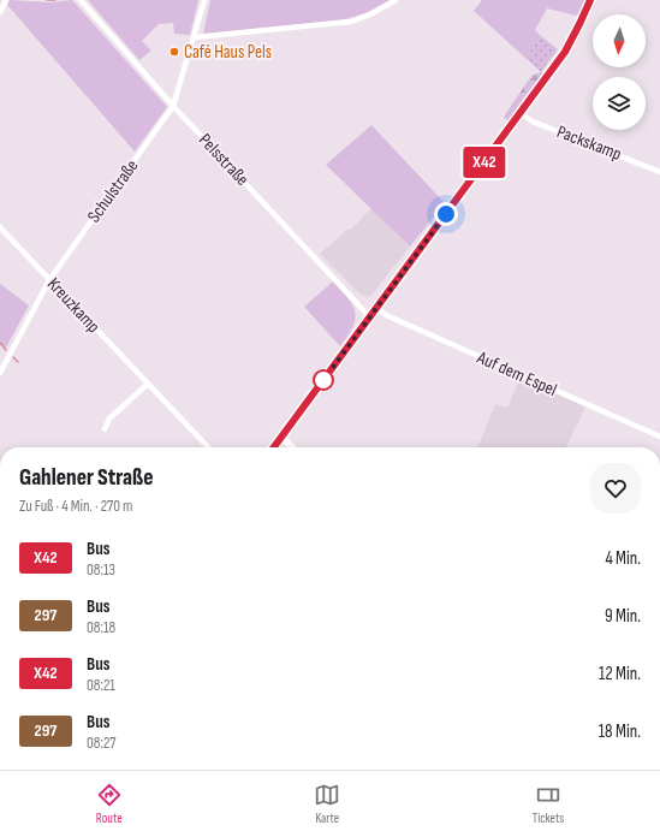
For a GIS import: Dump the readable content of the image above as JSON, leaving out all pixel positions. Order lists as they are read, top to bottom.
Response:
{
  "streets": {
    "street": [
      "Packskamp",
      "Pelsstraße",
      "Schulstraße",
      "Kreuzkamp",
      "Auf dem Espel"
    ]
  },
  "crossings": [
    ["Pelsstraße", "Schulstraße"],
    ["Schulstraße", "Kreuzkamp"]
  ],
  "places": ["Café Haus Pels"],
  "lines": ["bus line X42"],
  "north": "bottom",
  "page": {
    "on_map": "X42",
    "heading": ["Gahlener Straße", "Zu Fuß · 4 Min. · 270 m"],
    "list": [
      {
        "mark": "X42",
        "name": "Bus",
        "note": "08:13",
        "value": "4 Min."
      },
      {
        "mark": "297",
        "name": "Bus",
        "note": "08:18",
        "value": "9 Min."
      },
      {
        "mark": "X42",
        "name": "Bus",
        "note": "08:21",
        "value": "12 Min."
      },
      {
        "mark": "297",
        "name": "Bus",
        "note": "08:27",
        "value": "18 Min."
      }
    ],
    "tabs": ["Route", "Karte", "Tickets"]
  }
}
